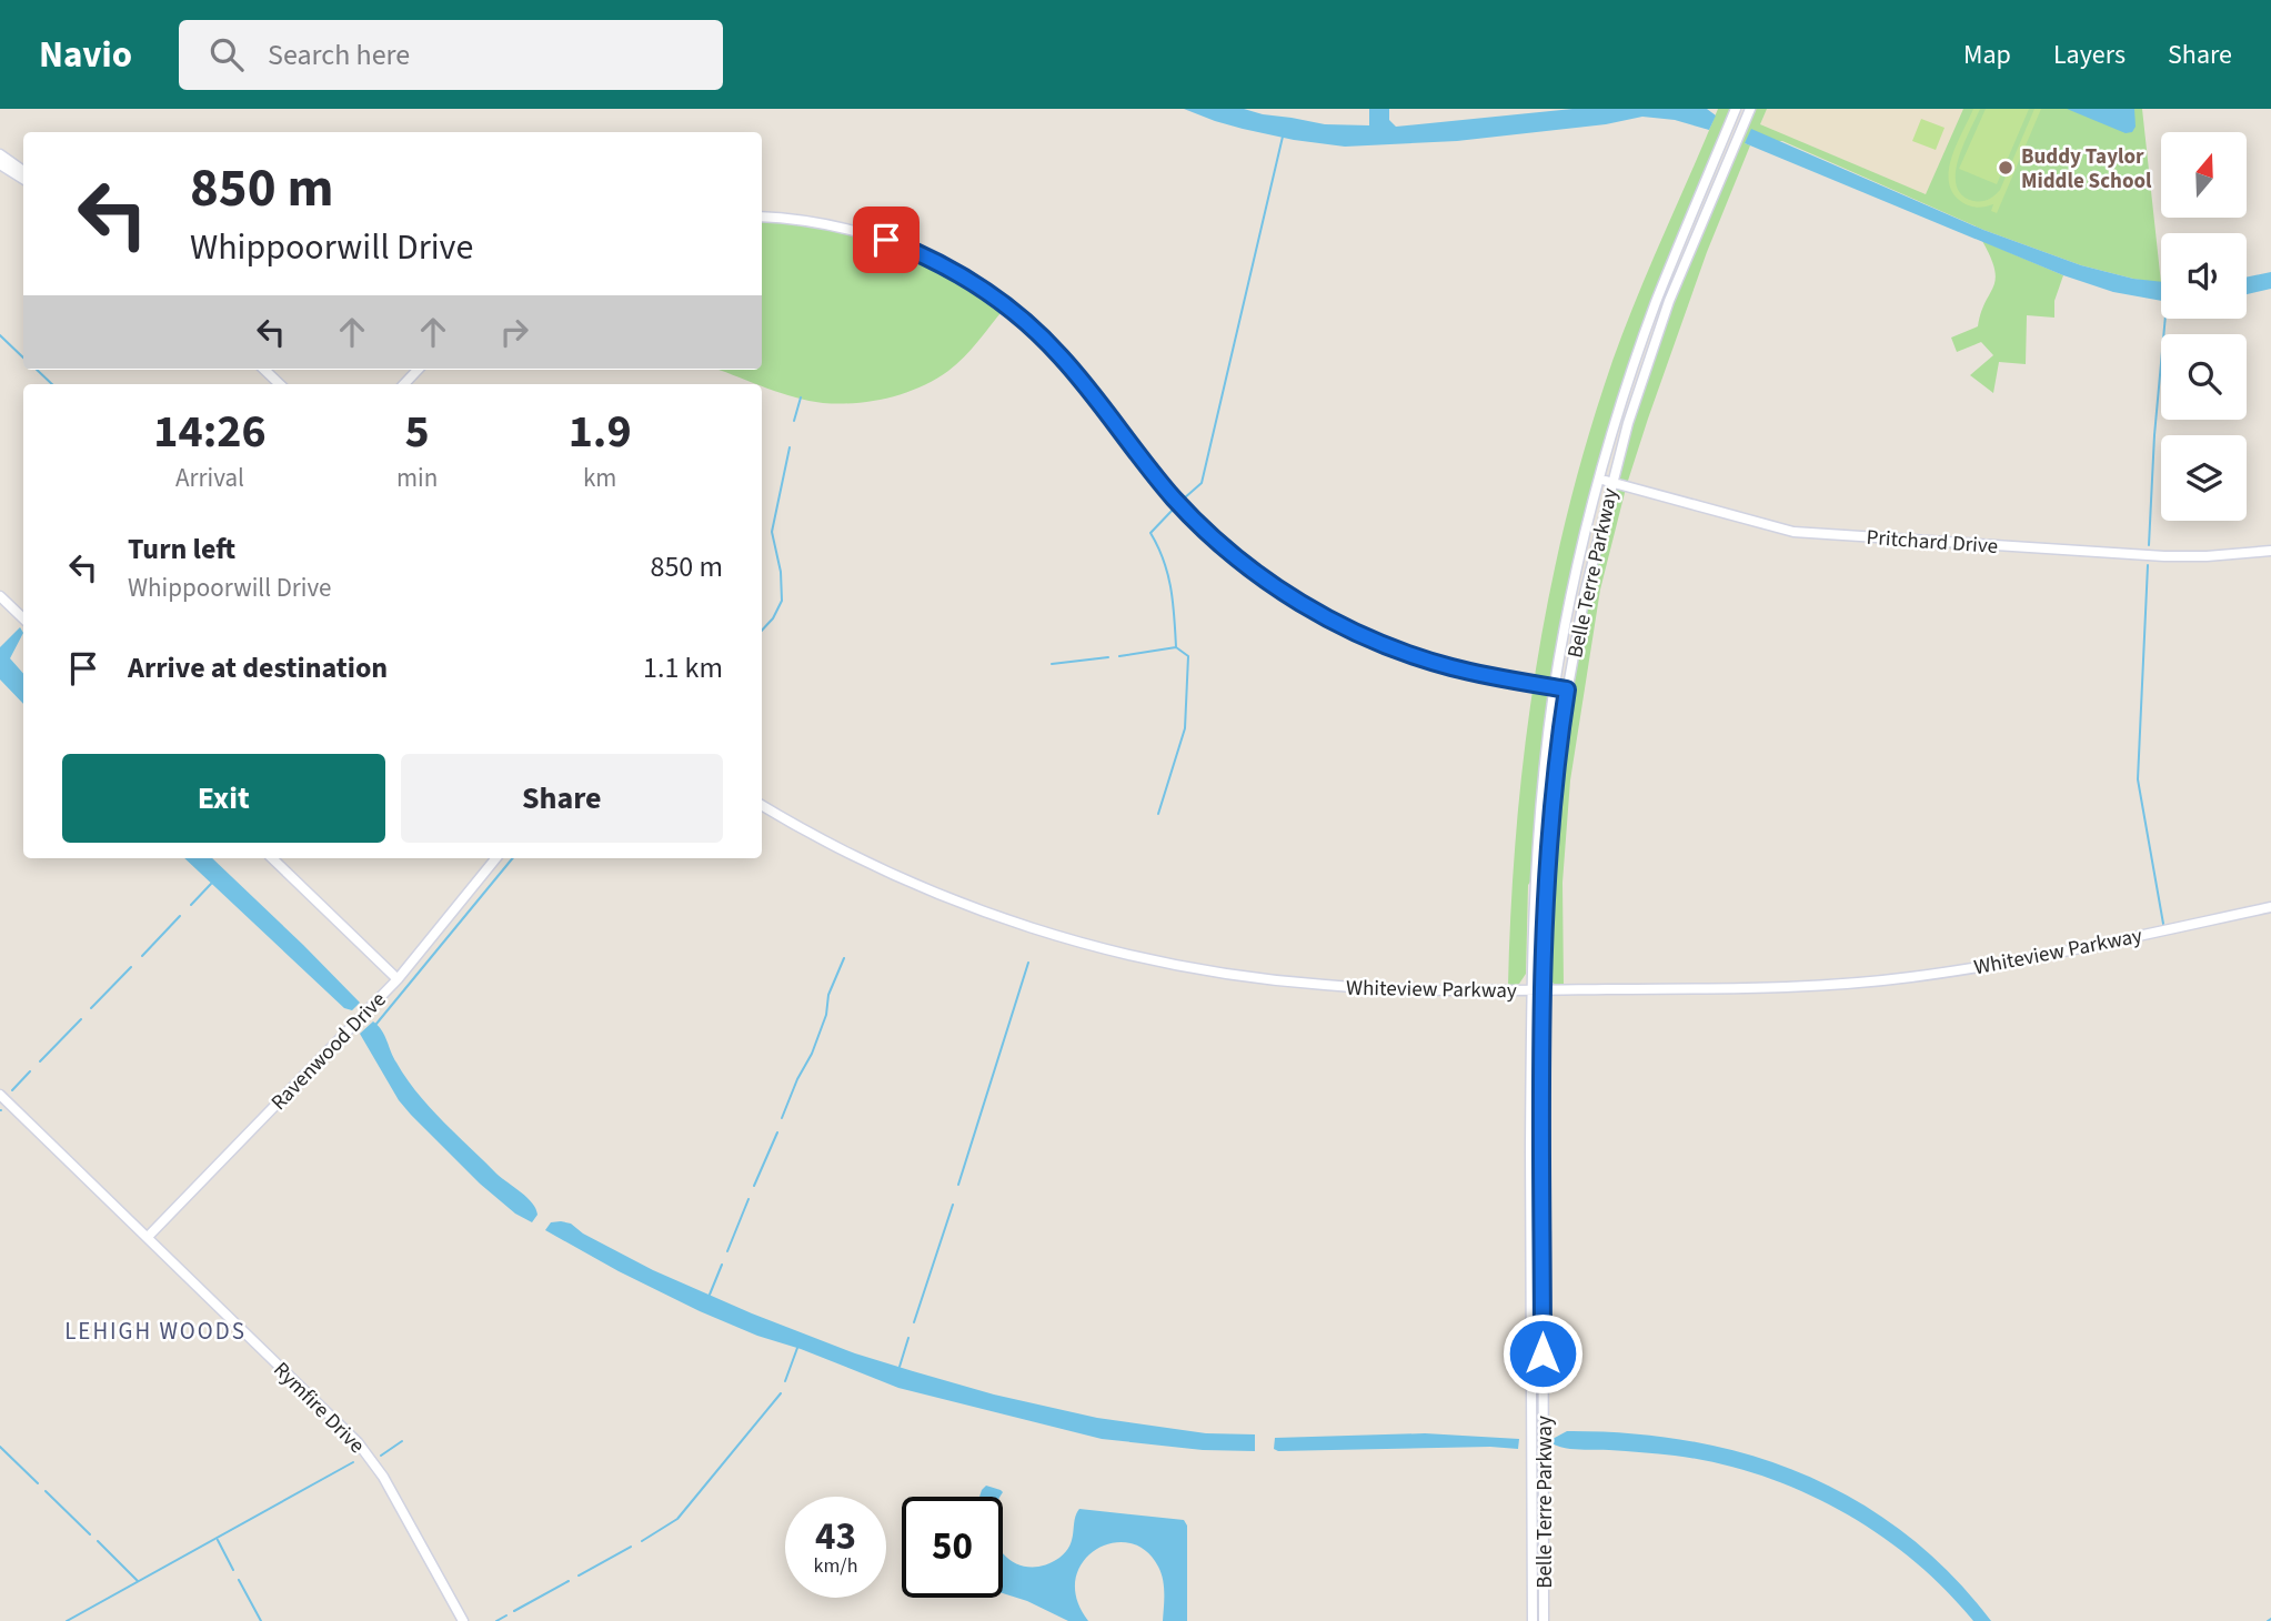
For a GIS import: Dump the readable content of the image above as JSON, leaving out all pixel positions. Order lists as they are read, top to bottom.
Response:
{
  "streets": {
    "street": [
      "Pritchard Drive",
      "Belle Terre Parkway",
      "Whiteview Parkway",
      "Ravenwood Drive",
      "Rymfire Drive"
    ]
  },
  "crossings": [
    ["Pritchard Drive", "Belle Terre Parkway"],
    ["Belle Terre Parkway", "Whiteview Parkway"],
    ["Ravenwood Drive", "Rymfire Drive"]
  ],
  "districts": ["LEHIGH WOODS"],
  "places": ["Buddy Taylor Middle School"],
  "north": "top",
  "page": {
    "header": "Navio",
    "search": "Search here",
    "nav": ["Map", "Layers", "Share"],
    "turn": ["850 m", "Whippoorwill Drive"],
    "eta": [
      "14:26",
      "Arrival",
      "5",
      "min",
      "1.9",
      "km"
    ],
    "list": [
      {
        "name": "Turn left",
        "note": "Whippoorwill Drive",
        "value": "850 m"
      },
      {
        "name": "Arrive at destination",
        "value": "1.1 km"
      }
    ],
    "buttons": ["Exit", "Share"],
    "speed": "43 km/h",
    "limit": "50"
  }
}
